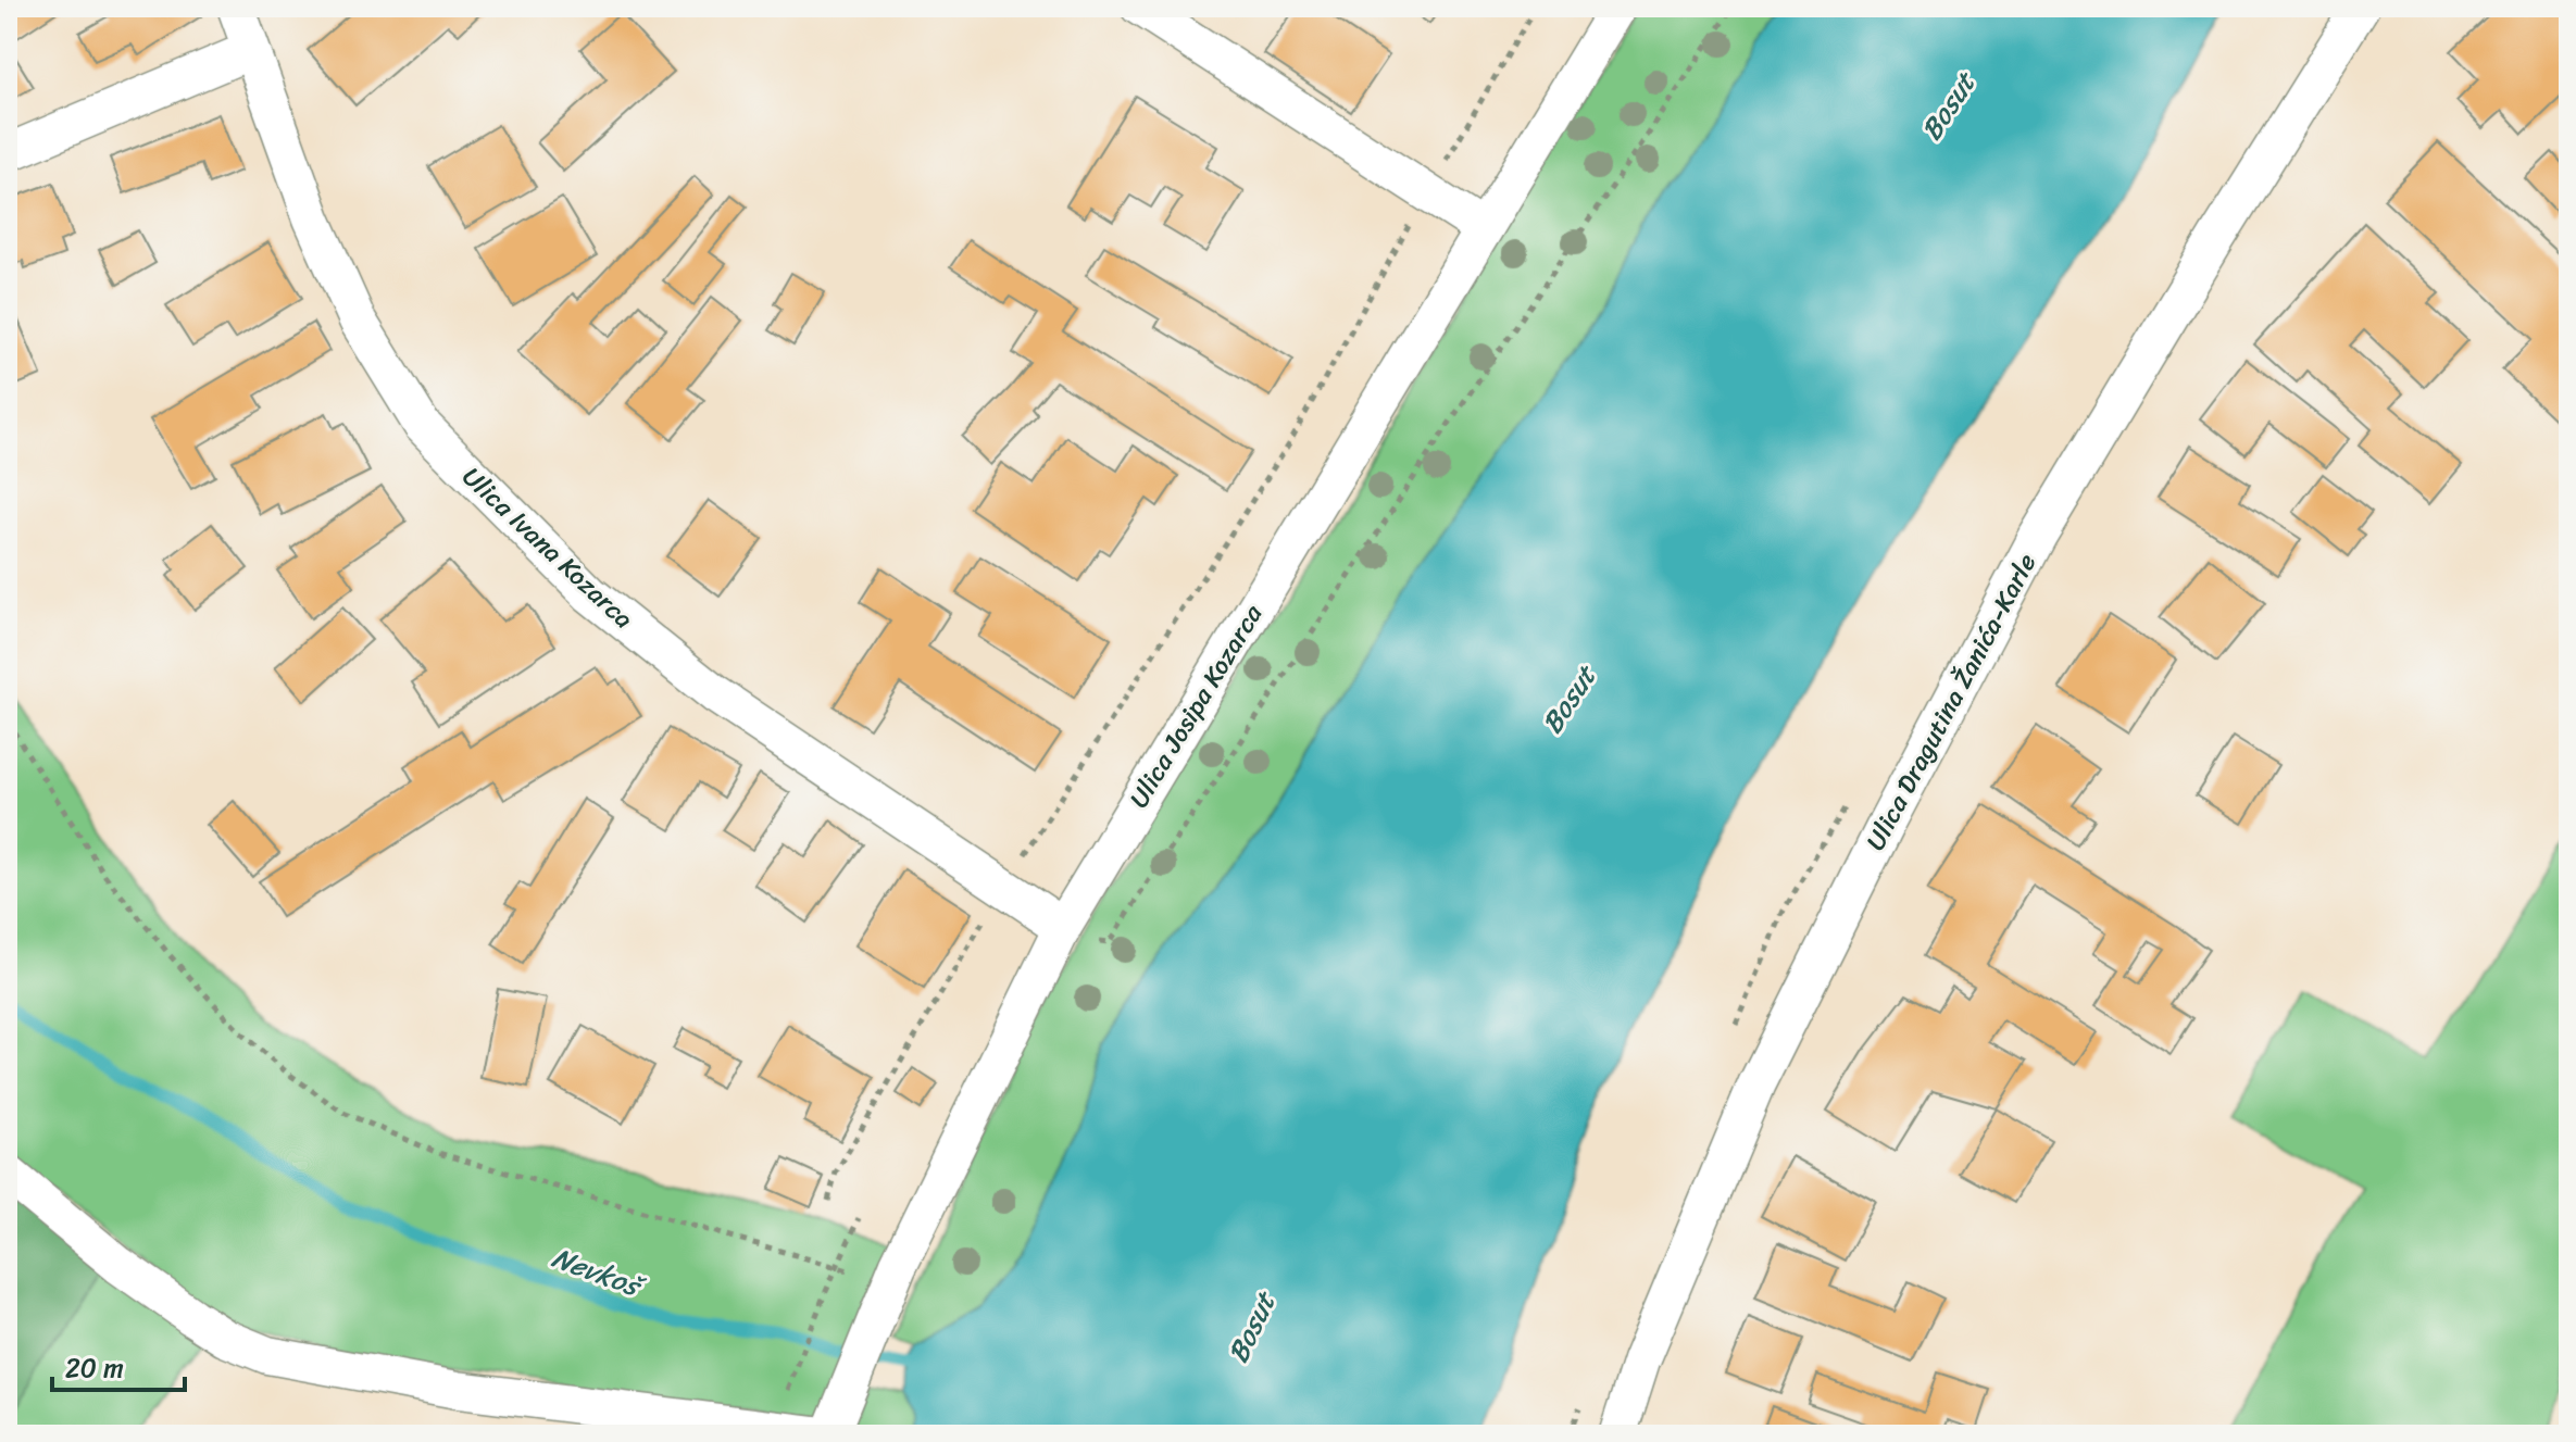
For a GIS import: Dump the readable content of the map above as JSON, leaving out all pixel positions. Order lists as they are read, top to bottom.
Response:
{
  "streets": {
    "street": ["Ulica Ivana Kozarca", "Ulica Dragutina Žanića-Karle", "Ulica Josipa Kozarca"]
  },
  "crossings": [
    ["Ulica Ivana Kozarca", "Ulica Josipa Kozarca"]
  ],
  "water": ["Bosut", "Nevkoš"],
  "scale_bar": "20 m"
}
